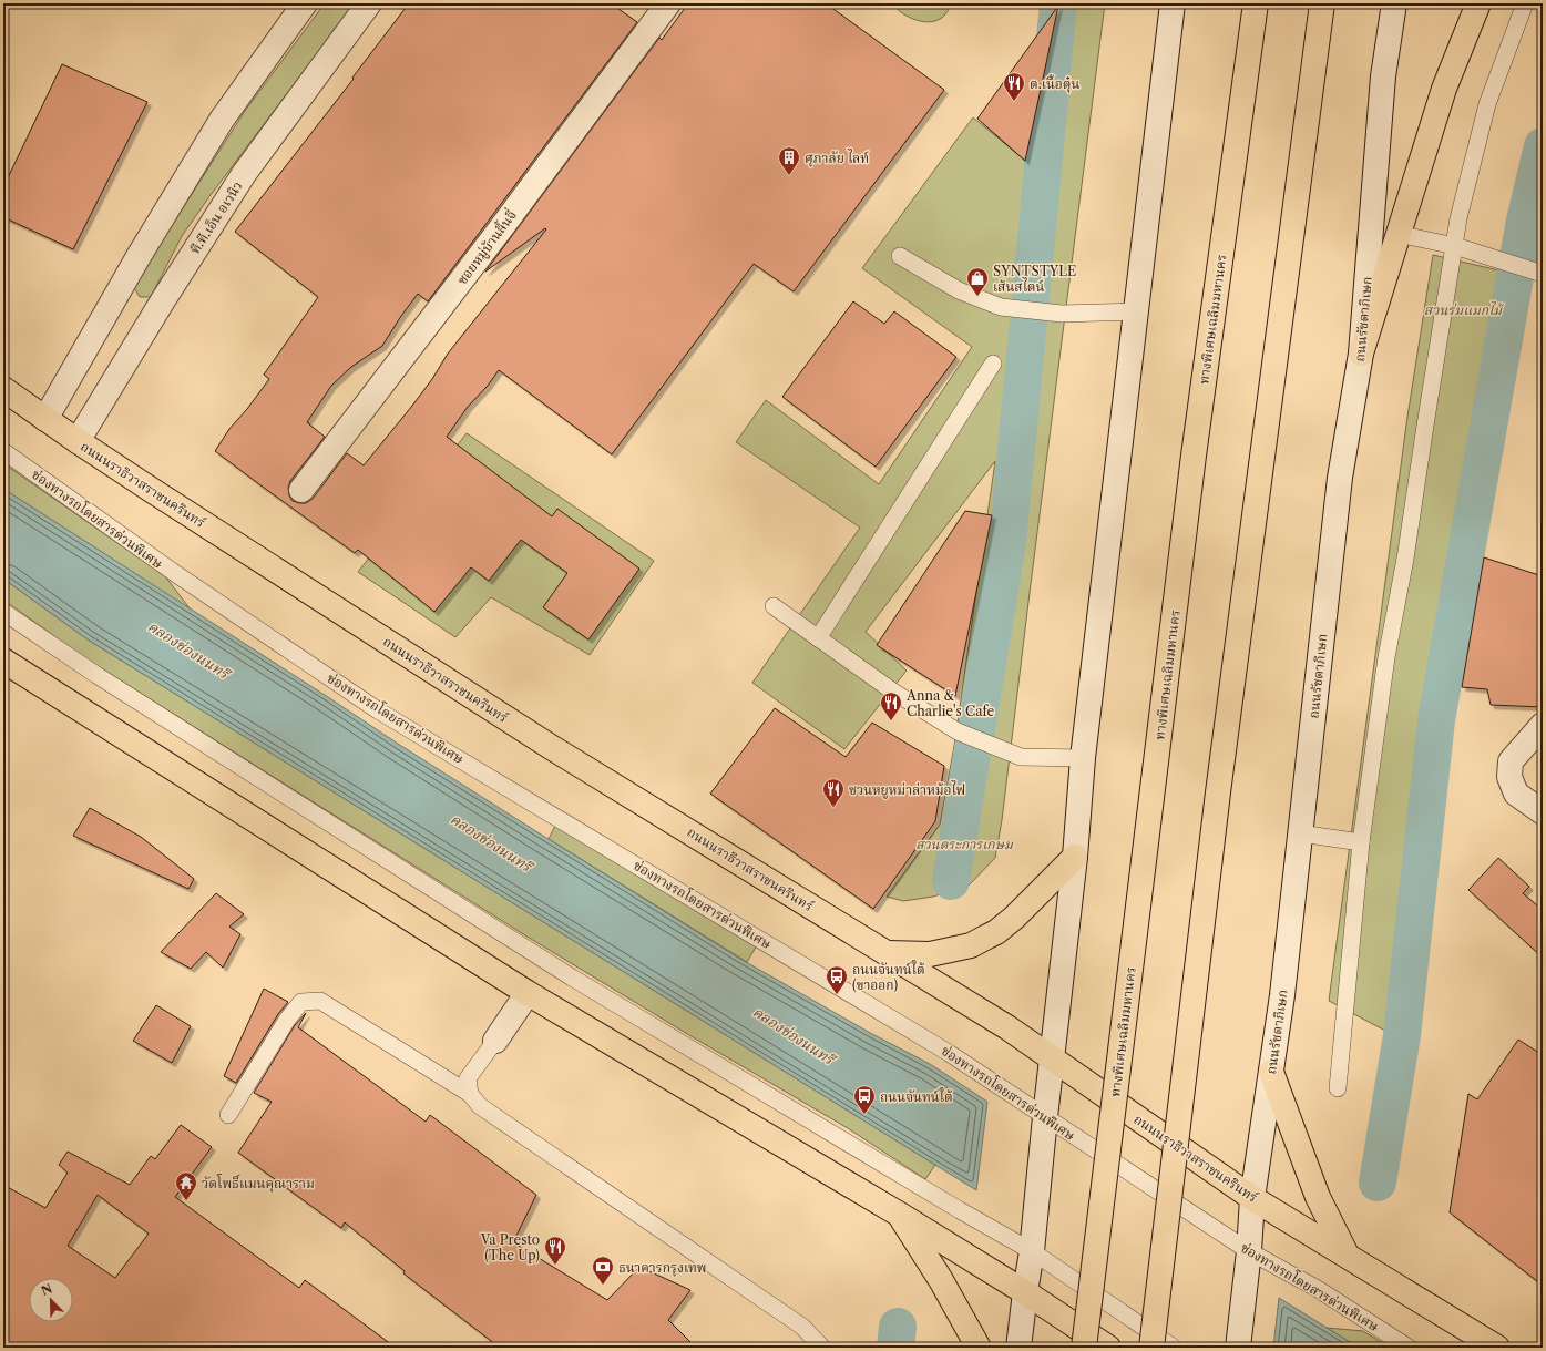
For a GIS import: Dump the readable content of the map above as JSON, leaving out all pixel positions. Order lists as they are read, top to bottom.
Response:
{
  "streets": {
    "main road": [
      "ที.ที.เอ็น อเวนิว",
      "ซอยหมู่บ้านลิ้นจี่",
      "ทางพิเศษเฉลิมมหานคร",
      "ถนนรัชดาภิเษก",
      "ถนนนราธิวาสราชนครินทร์"
    ],
    "lane": ["ช่องทางรถโดยสารด่วนพิเศษ"]
  },
  "crossings": [
    ["ที.ที.เอ็น อเวนิว", "ถนนนราธิวาสราชนครินทร์"],
    ["ถนนรัชดาภิเษก", "ถนนนราธิวาสราชนครินทร์"],
    ["ถนนรัชดาภิเษก", "ช่องทางรถโดยสารด่วนพิเศษ"]
  ],
  "water": ["คลองช่องนนทรี"],
  "parks": ["สวนร่มแมกไม้", "สวนตระการเกษม"],
  "places": {
    "restaurant": [
      "ต.เนื้อตุ๋น",
      "Anna & Charlie's Cafe",
      "ชวนหยูหม่าล่าหม้อไฟ",
      "Va Presto (The Up)"
    ],
    "building": ["ศุภาลัย ไลท์"],
    "shop": ["SYNTSTYLE เส้นสไตน์"],
    "bus stop": ["ถนนจันทน์ใต้ (ขาออก)", "ถนนจันทน์ใต้"],
    "temple": ["วัดโพธิ์แมนคุณาราม"],
    "bank": ["ธนาคารกรุงเทพ"]
  },
  "north": "top left"
}
